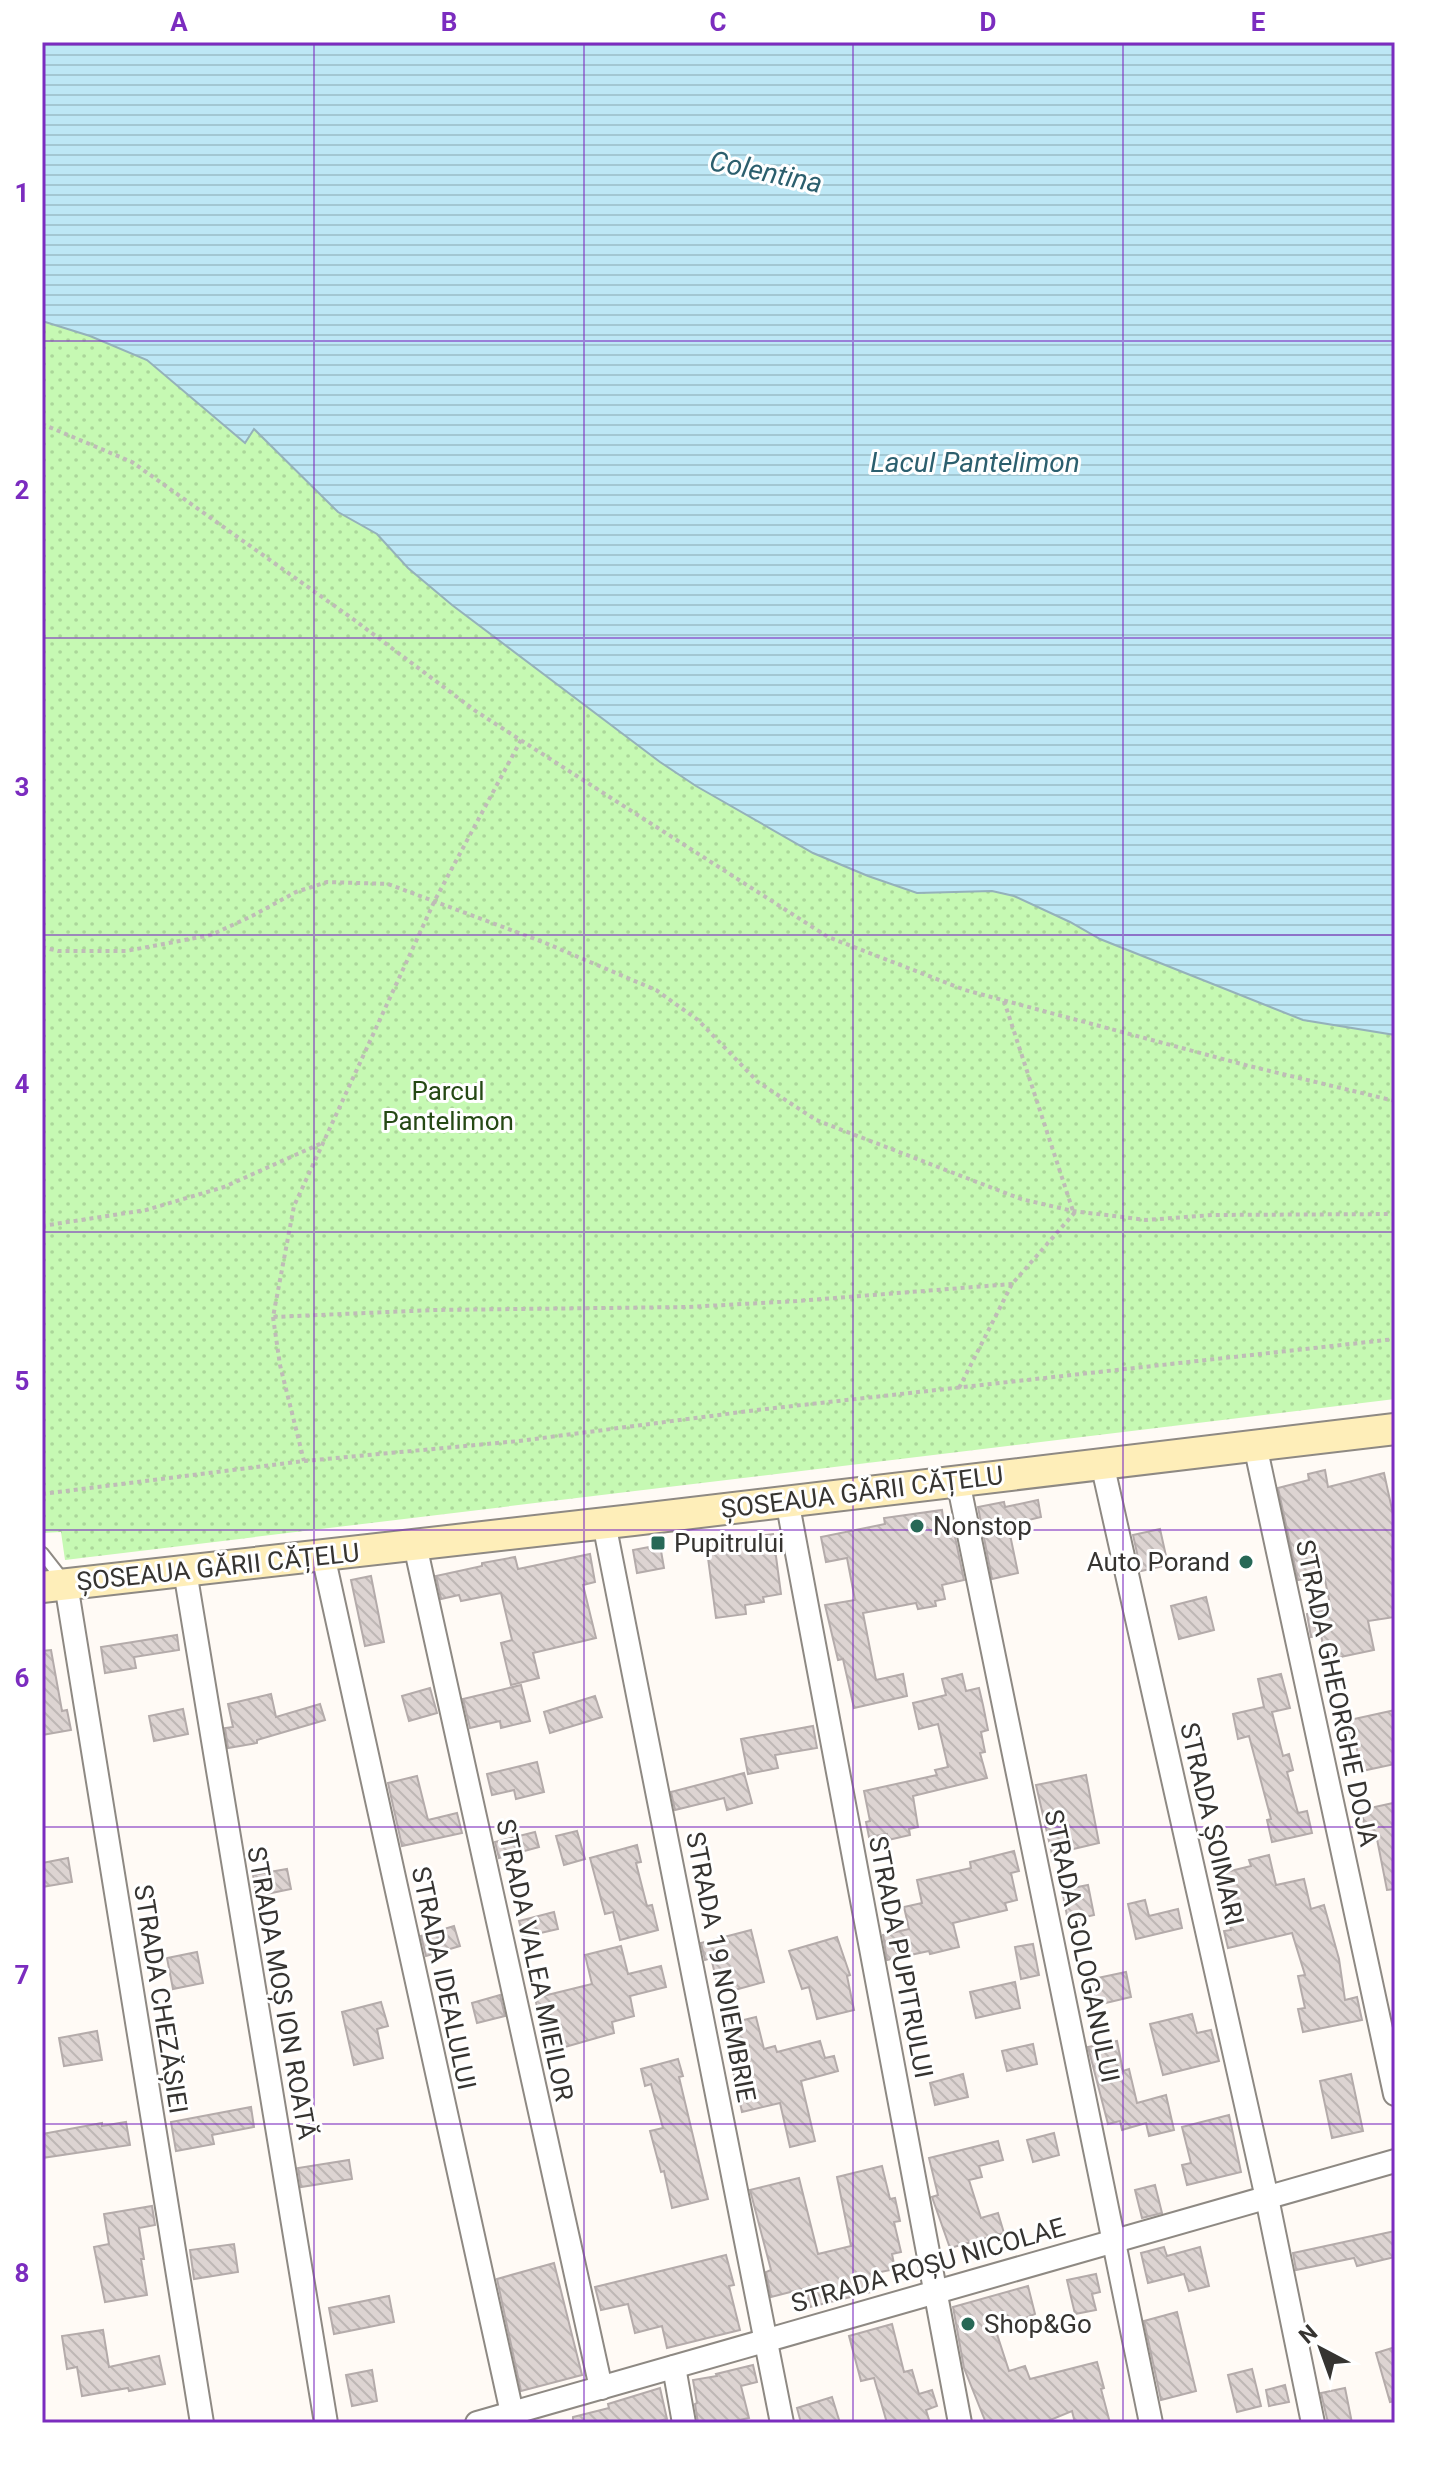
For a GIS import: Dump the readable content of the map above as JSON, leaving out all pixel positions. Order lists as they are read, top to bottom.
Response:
{
  "streets": {
    "main road": ["ȘOSEAUA GĂRII CĂȚELU"],
    "street": [
      "STRADA GHEORGHE DOJA",
      "STRADA ȘOIMARI",
      "STRADA GOLOGANULUI",
      "STRADA PUPITRULUI",
      "STRADA VALEA MIEILOR",
      "STRADA 19 NOIEMBRIE",
      "STRADA IDEALULUI",
      "STRADA MOȘ ION ROATĂ",
      "STRADA CHEZĂȘIEI",
      "STRADA ROȘU NICOLAE"
    ]
  },
  "crossings": [
    ["ȘOSEAUA GĂRII CĂȚELU", "STRADA GHEORGHE DOJA"],
    ["ȘOSEAUA GĂRII CĂȚELU", "STRADA ȘOIMARI"],
    ["ȘOSEAUA GĂRII CĂȚELU", "STRADA GOLOGANULUI"],
    ["ȘOSEAUA GĂRII CĂȚELU", "STRADA PUPITRULUI"],
    ["ȘOSEAUA GĂRII CĂȚELU", "STRADA VALEA MIEILOR"],
    ["ȘOSEAUA GĂRII CĂȚELU", "STRADA 19 NOIEMBRIE"],
    ["ȘOSEAUA GĂRII CĂȚELU", "STRADA IDEALULUI"],
    ["ȘOSEAUA GĂRII CĂȚELU", "STRADA MOȘ ION ROATĂ"],
    ["ȘOSEAUA GĂRII CĂȚELU", "STRADA CHEZĂȘIEI"],
    ["STRADA ȘOIMARI", "STRADA ROȘU NICOLAE"],
    ["STRADA GOLOGANULUI", "STRADA ROȘU NICOLAE"],
    ["STRADA PUPITRULUI", "STRADA ROȘU NICOLAE"],
    ["STRADA VALEA MIEILOR", "STRADA ROȘU NICOLAE"],
    ["STRADA 19 NOIEMBRIE", "STRADA ROȘU NICOLAE"],
    ["STRADA IDEALULUI", "STRADA ROȘU NICOLAE"]
  ],
  "water": ["Colentina", "Lacul Pantelimon"],
  "parks": ["Parcul Pantelimon"],
  "places": {
    "other": ["Nonstop", "Auto Porand", "Shop&Go"],
    "transit": ["Pupitrului"]
  },
  "north": "top left",
  "grid": {
    "columns": [
      "A",
      "B",
      "C",
      "D",
      "E"
    ],
    "rows": [
      "1",
      "2",
      "3",
      "4",
      "5",
      "6",
      "7",
      "8"
    ]
  }
}
